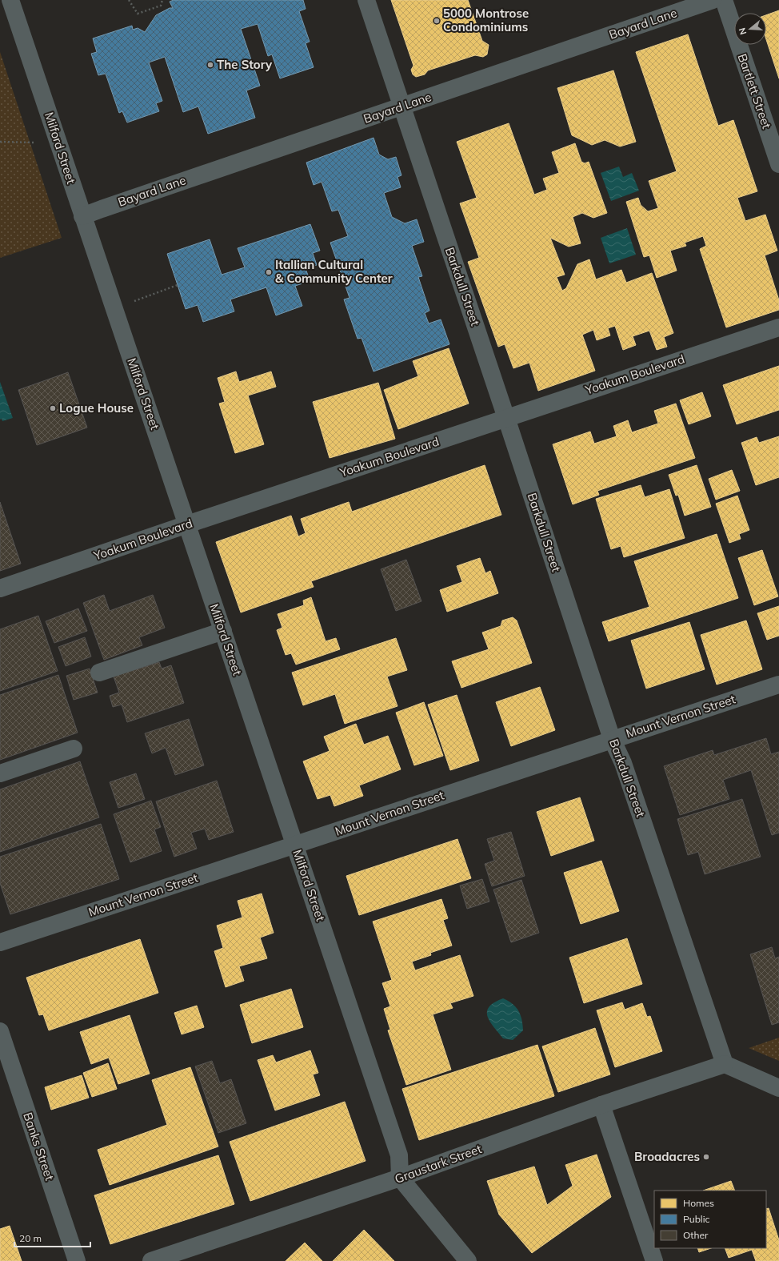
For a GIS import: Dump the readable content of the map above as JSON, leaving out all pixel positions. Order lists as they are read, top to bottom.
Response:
{
  "streets": {
    "street": [
      "Bayard Lane",
      "Bartlett Street",
      "Milford Street",
      "Barkdull Street",
      "Yoakum Boulevard",
      "Mount Vernon Street",
      "Banks Street",
      "Graustark Street"
    ]
  },
  "crossings": [
    ["Bayard Lane", "Milford Street"],
    ["Bayard Lane", "Barkdull Street"],
    ["Milford Street", "Yoakum Boulevard"],
    ["Milford Street", "Mount Vernon Street"],
    ["Milford Street", "Graustark Street"],
    ["Barkdull Street", "Yoakum Boulevard"],
    ["Barkdull Street", "Mount Vernon Street"],
    ["Barkdull Street", "Graustark Street"]
  ],
  "places": [
    "5000 Montrose Condominiums",
    "The Story",
    "Itallian Cultural & Community Center",
    "Logue House",
    "Broadacres"
  ],
  "legend": ["Homes", "Public", "Other"],
  "scale_bar": "20 m",
  "north": "left"
}
